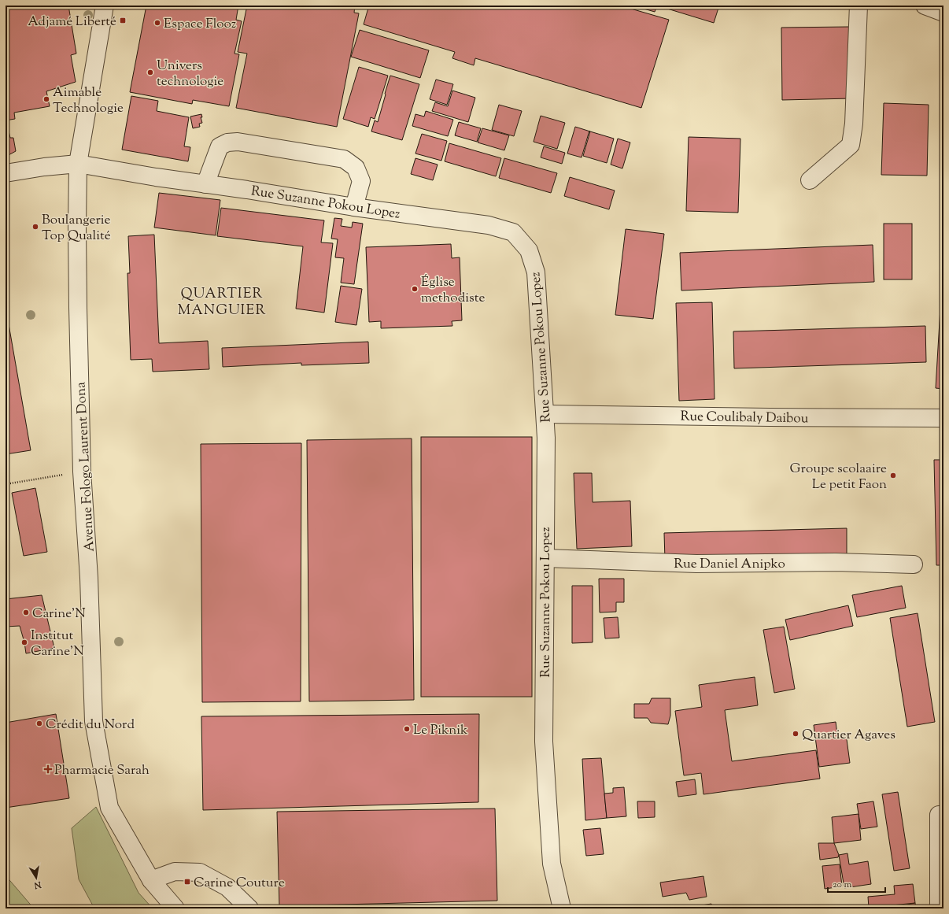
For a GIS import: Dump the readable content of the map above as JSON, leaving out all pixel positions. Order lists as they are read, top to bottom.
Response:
{
  "streets": {
    "street": [
      "Rue Suzanne Pokou Lopez",
      "Rue Coulibaly Daibou",
      "Avenue Fologo Laurent Dona",
      "Rue Daniel Anipko"
    ]
  },
  "crossings": [
    ["Rue Suzanne Pokou Lopez", "Rue Coulibaly Daibou"],
    ["Rue Suzanne Pokou Lopez", "Avenue Fologo Laurent Dona"],
    ["Rue Suzanne Pokou Lopez", "Rue Daniel Anipko"]
  ],
  "districts": ["QUARTIER MANGUIER"],
  "places": {
    "transit": ["Adjamé Liberté", "Carine Couture"],
    "other": [
      "Espace Flooz",
      "Univers technologie",
      "Aimable Technologie",
      "Boulangerie Top Qualité",
      "Église methodiste",
      "Groupe scolaaire Le petit Faon",
      "Carine'N",
      "Institut Carine'N",
      "Crédit du Nord",
      "Le Piknik",
      "Quartier Agaves"
    ],
    "health": ["Pharmacie Sarah"]
  },
  "scale_bar": "20 m",
  "north": "bottom"
}
